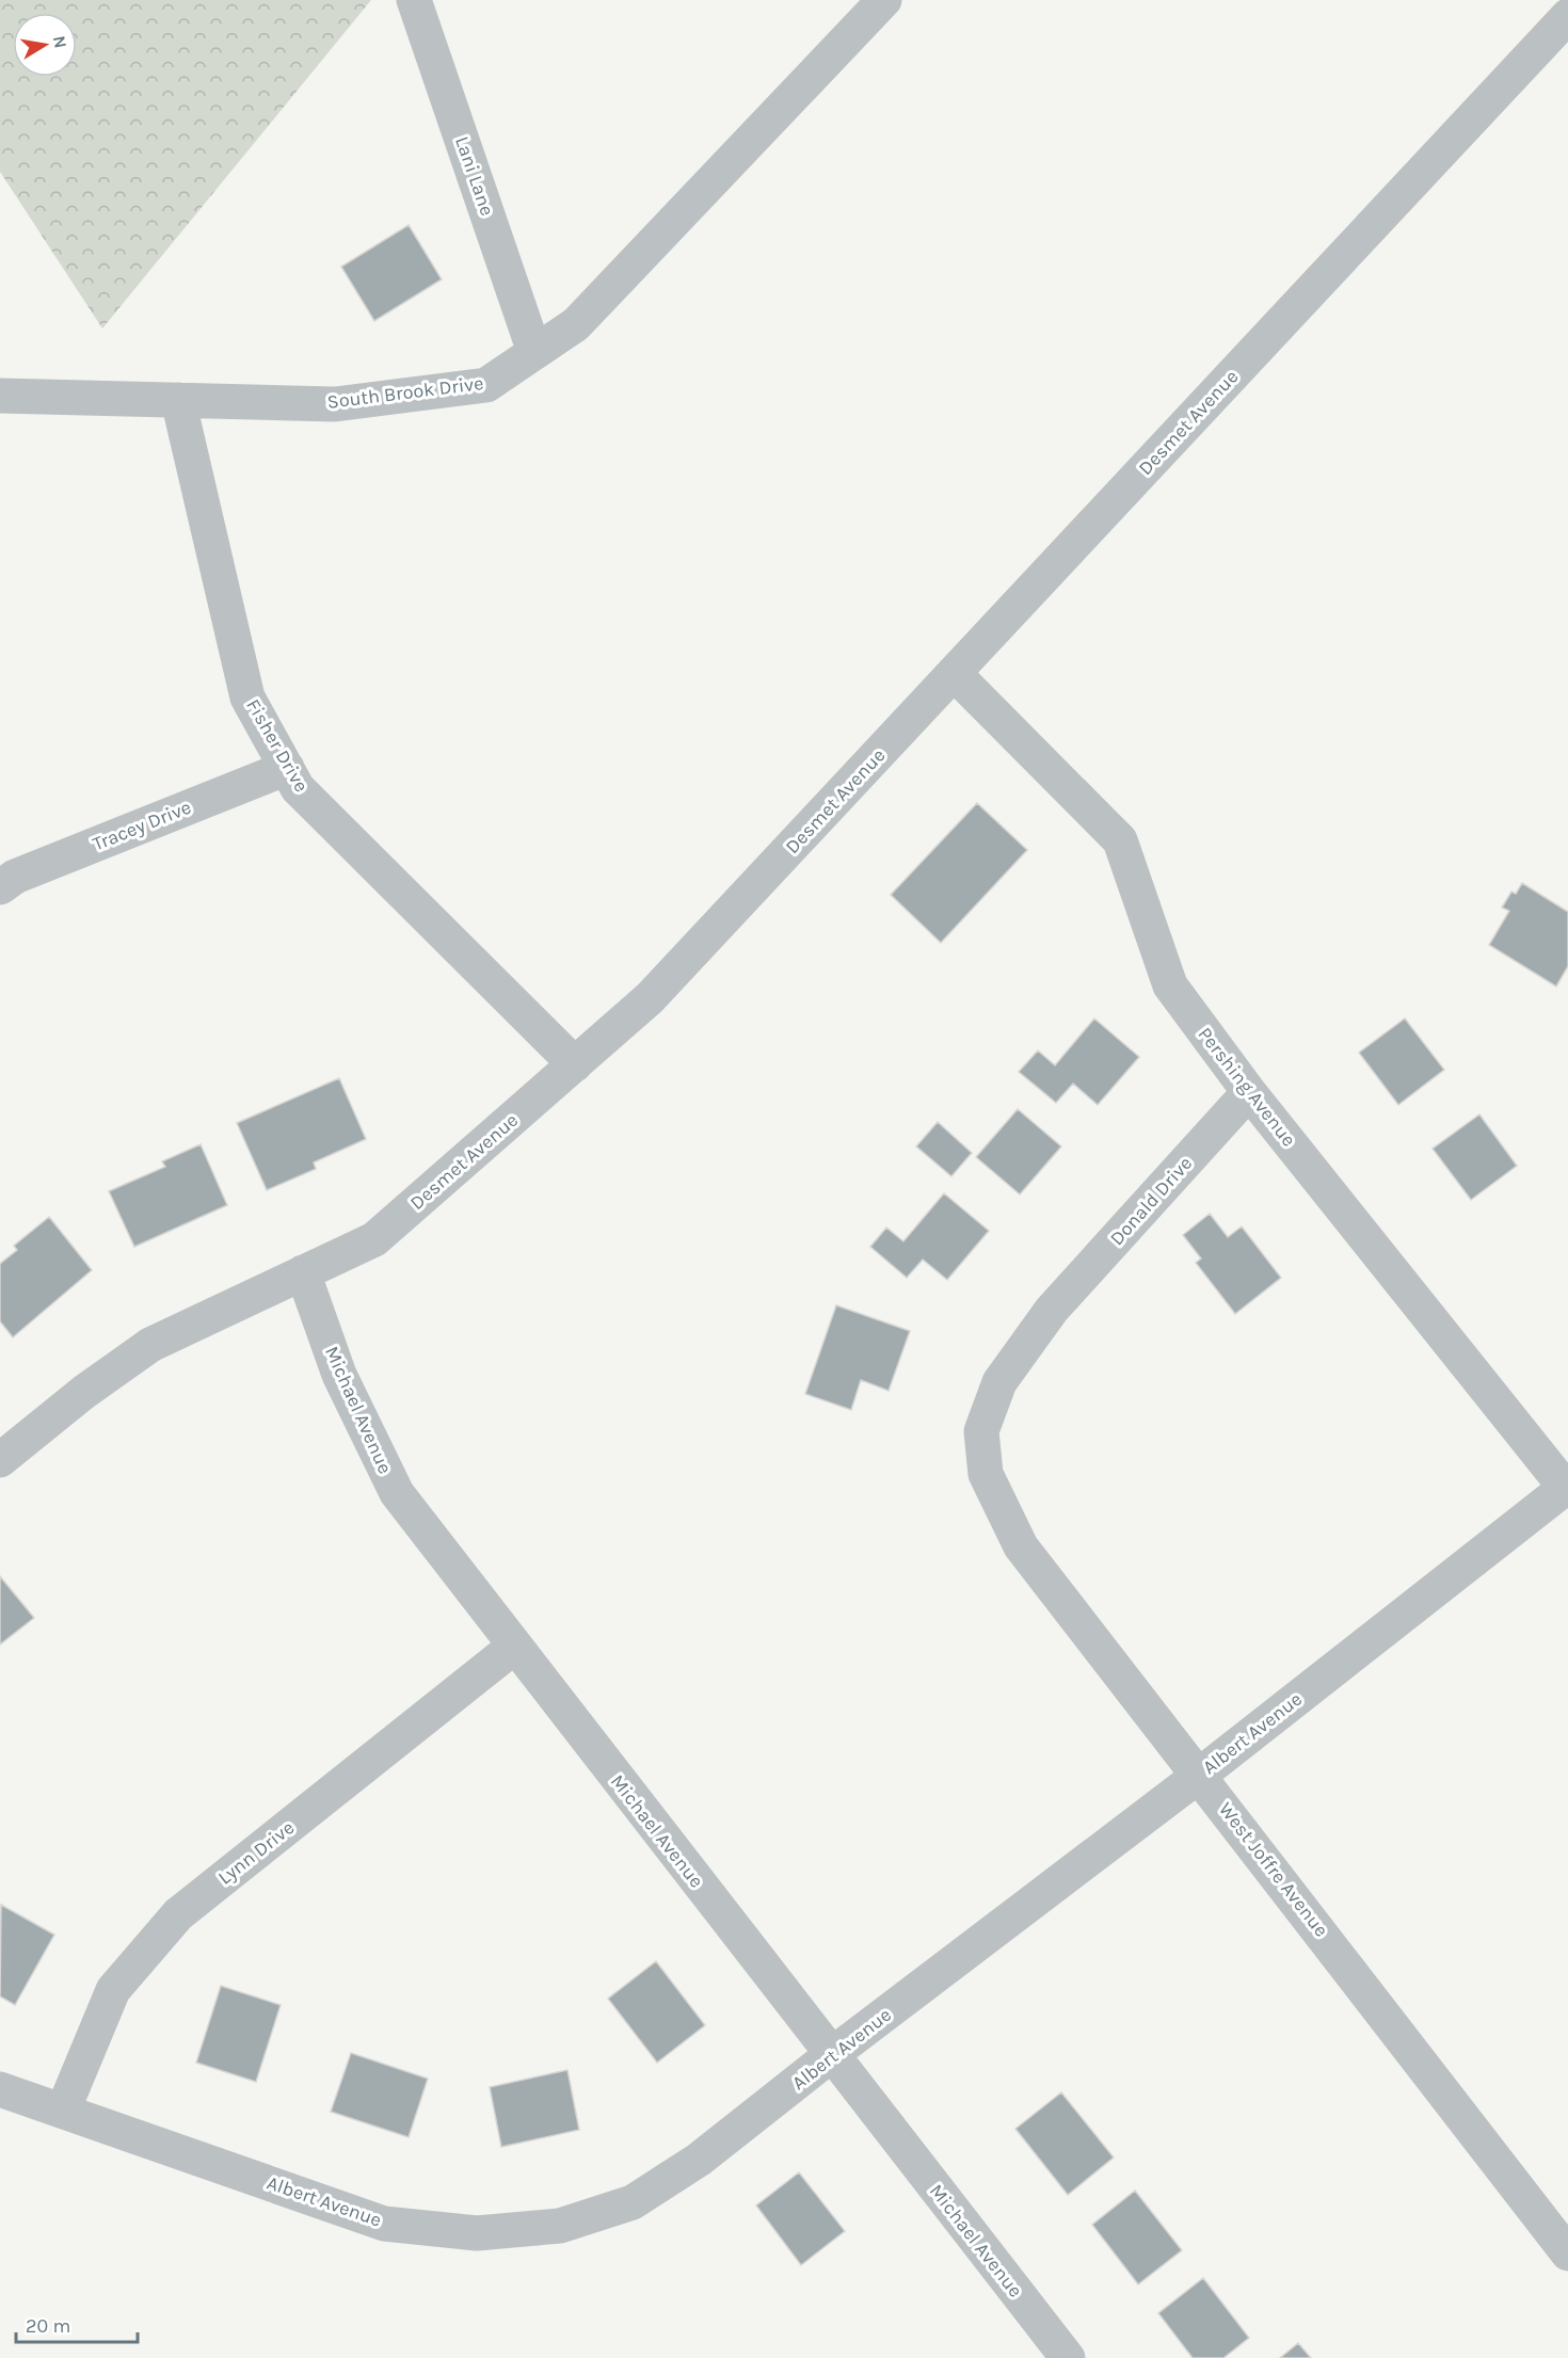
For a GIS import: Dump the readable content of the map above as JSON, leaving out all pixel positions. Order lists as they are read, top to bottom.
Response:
{
  "streets": {
    "street": [
      "Lani Lane",
      "South Brook Drive",
      "Desmet Avenue",
      "Fisher Drive",
      "Tracey Drive",
      "Pershing Avenue",
      "Donald Drive",
      "Michael Avenue",
      "Albert Avenue",
      "Lynn Drive",
      "West Joffre Avenue"
    ]
  },
  "crossings": [
    ["Lani Lane", "South Brook Drive"],
    ["South Brook Drive", "Fisher Drive"],
    ["Desmet Avenue", "Fisher Drive"],
    ["Desmet Avenue", "Pershing Avenue"],
    ["Desmet Avenue", "Michael Avenue"],
    ["Fisher Drive", "Tracey Drive"],
    ["Pershing Avenue", "Donald Drive"],
    ["Pershing Avenue", "Albert Avenue"],
    ["Donald Drive", "West Joffre Avenue"],
    ["Michael Avenue", "Albert Avenue"],
    ["Michael Avenue", "Lynn Drive"],
    ["Albert Avenue", "Lynn Drive"],
    ["Albert Avenue", "West Joffre Avenue"]
  ],
  "scale_bar": "20 m",
  "north": "right"
}
